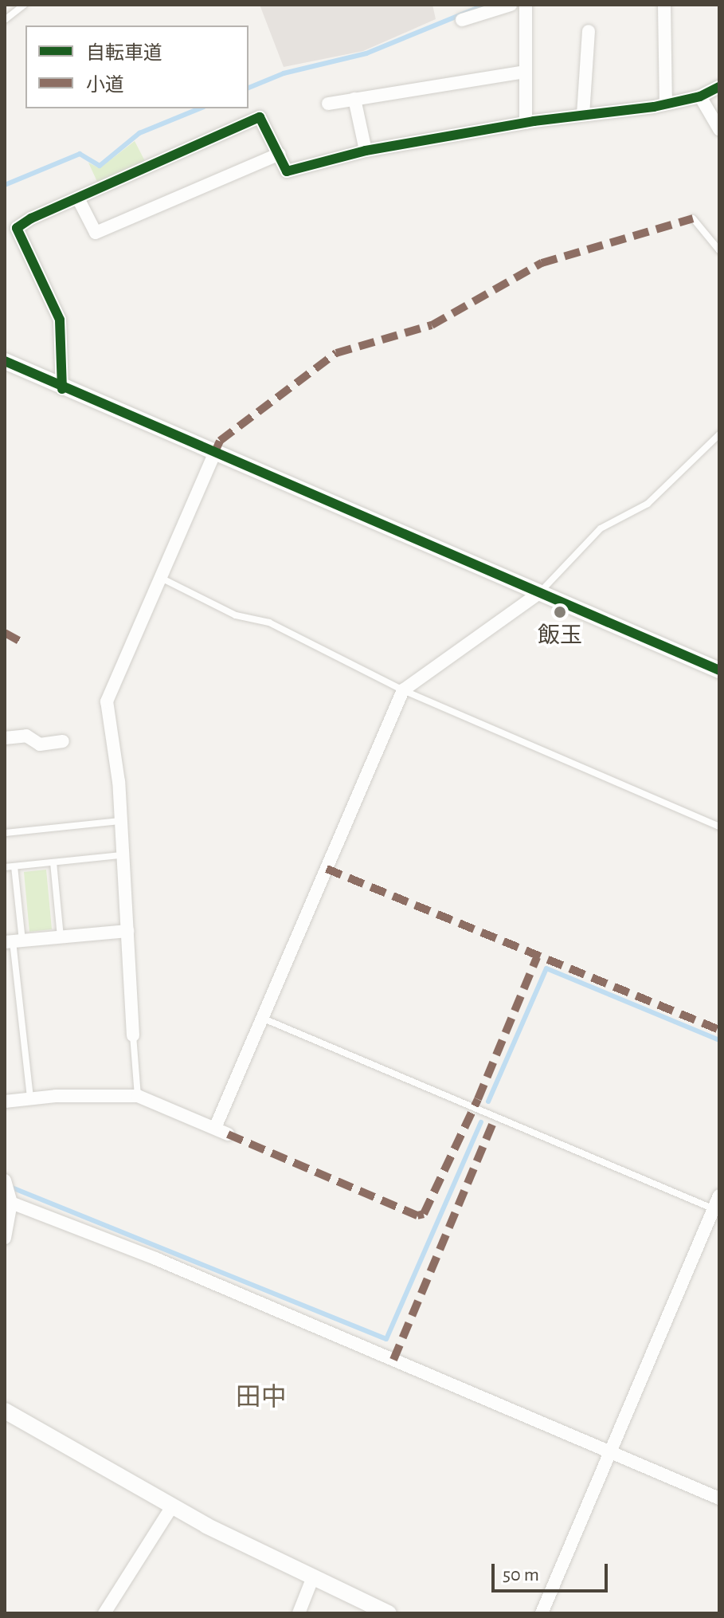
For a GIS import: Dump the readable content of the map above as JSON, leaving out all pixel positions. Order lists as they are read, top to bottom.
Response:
{
  "districts": ["田中"],
  "places": ["飯玉"],
  "legend": ["自転車道", "小道"],
  "scale_bar": "50 m"
}
